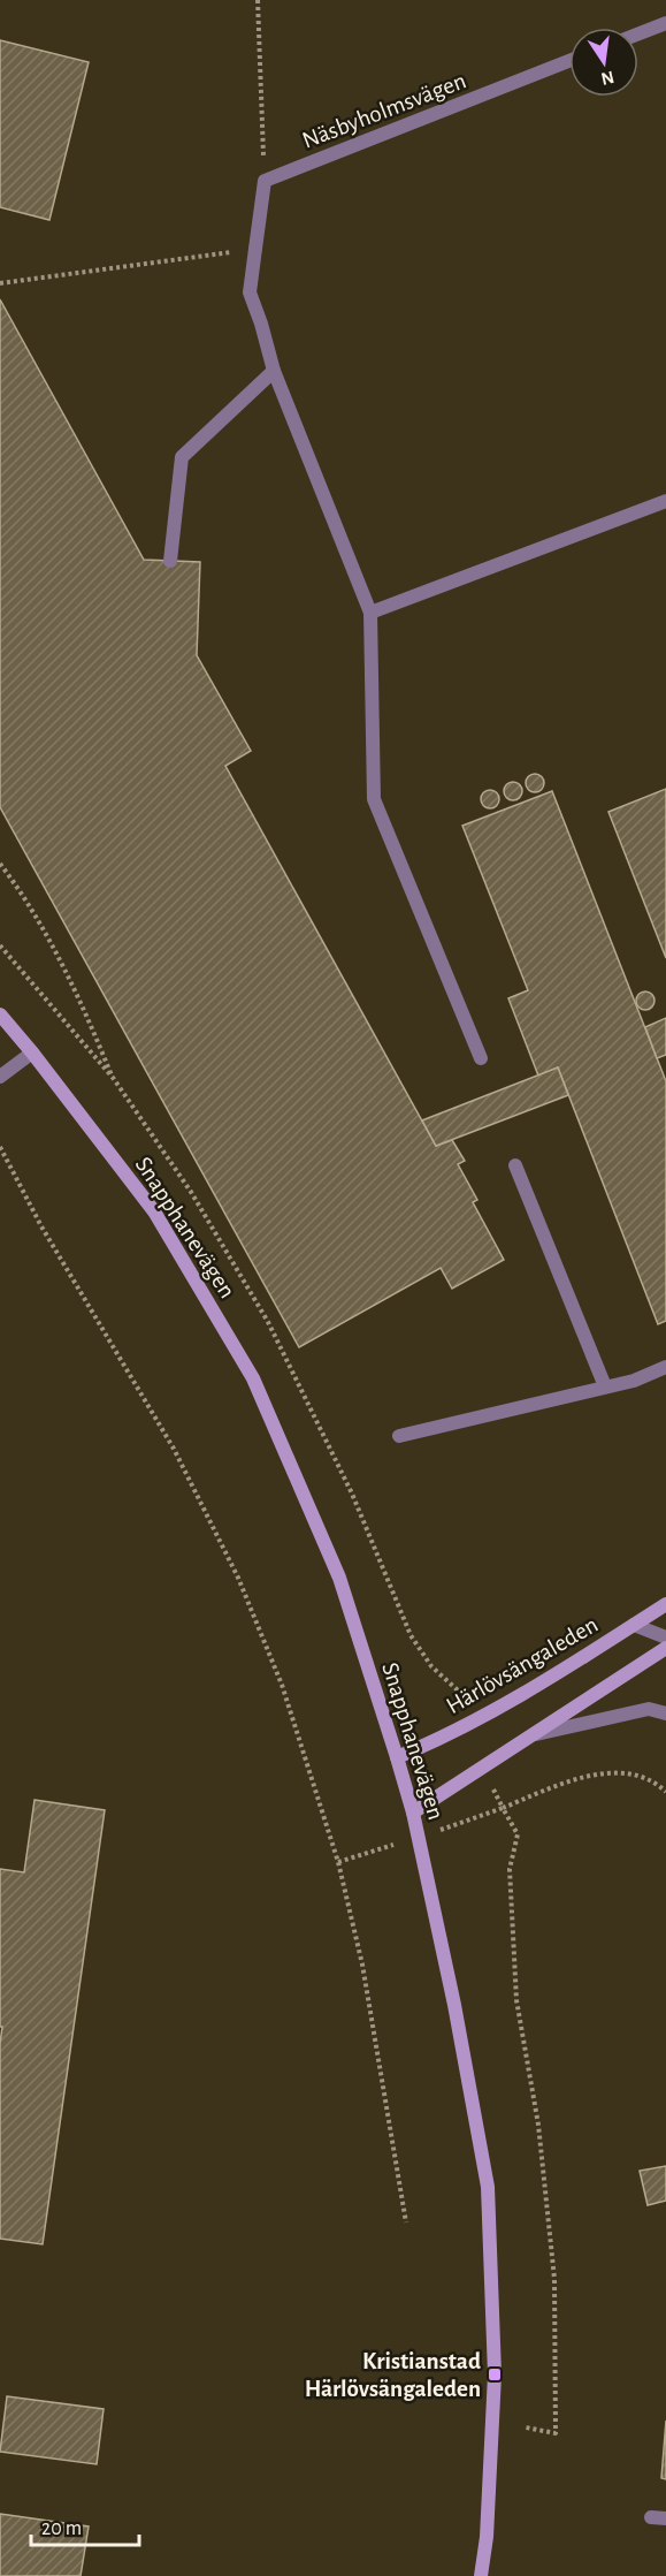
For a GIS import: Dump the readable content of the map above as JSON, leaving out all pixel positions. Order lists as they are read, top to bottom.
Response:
{
  "streets": {
    "main road": ["Snapphanevägen", "Härlövsängaleden"],
    "street": ["Näsbyholmsvägen"]
  },
  "crossings": [
    ["Snapphanevägen", "Härlövsängaleden"]
  ],
  "places": {
    "transit": ["Kristianstad Härlövsängaleden"]
  },
  "scale_bar": "20 m",
  "north": "bottom"
}
